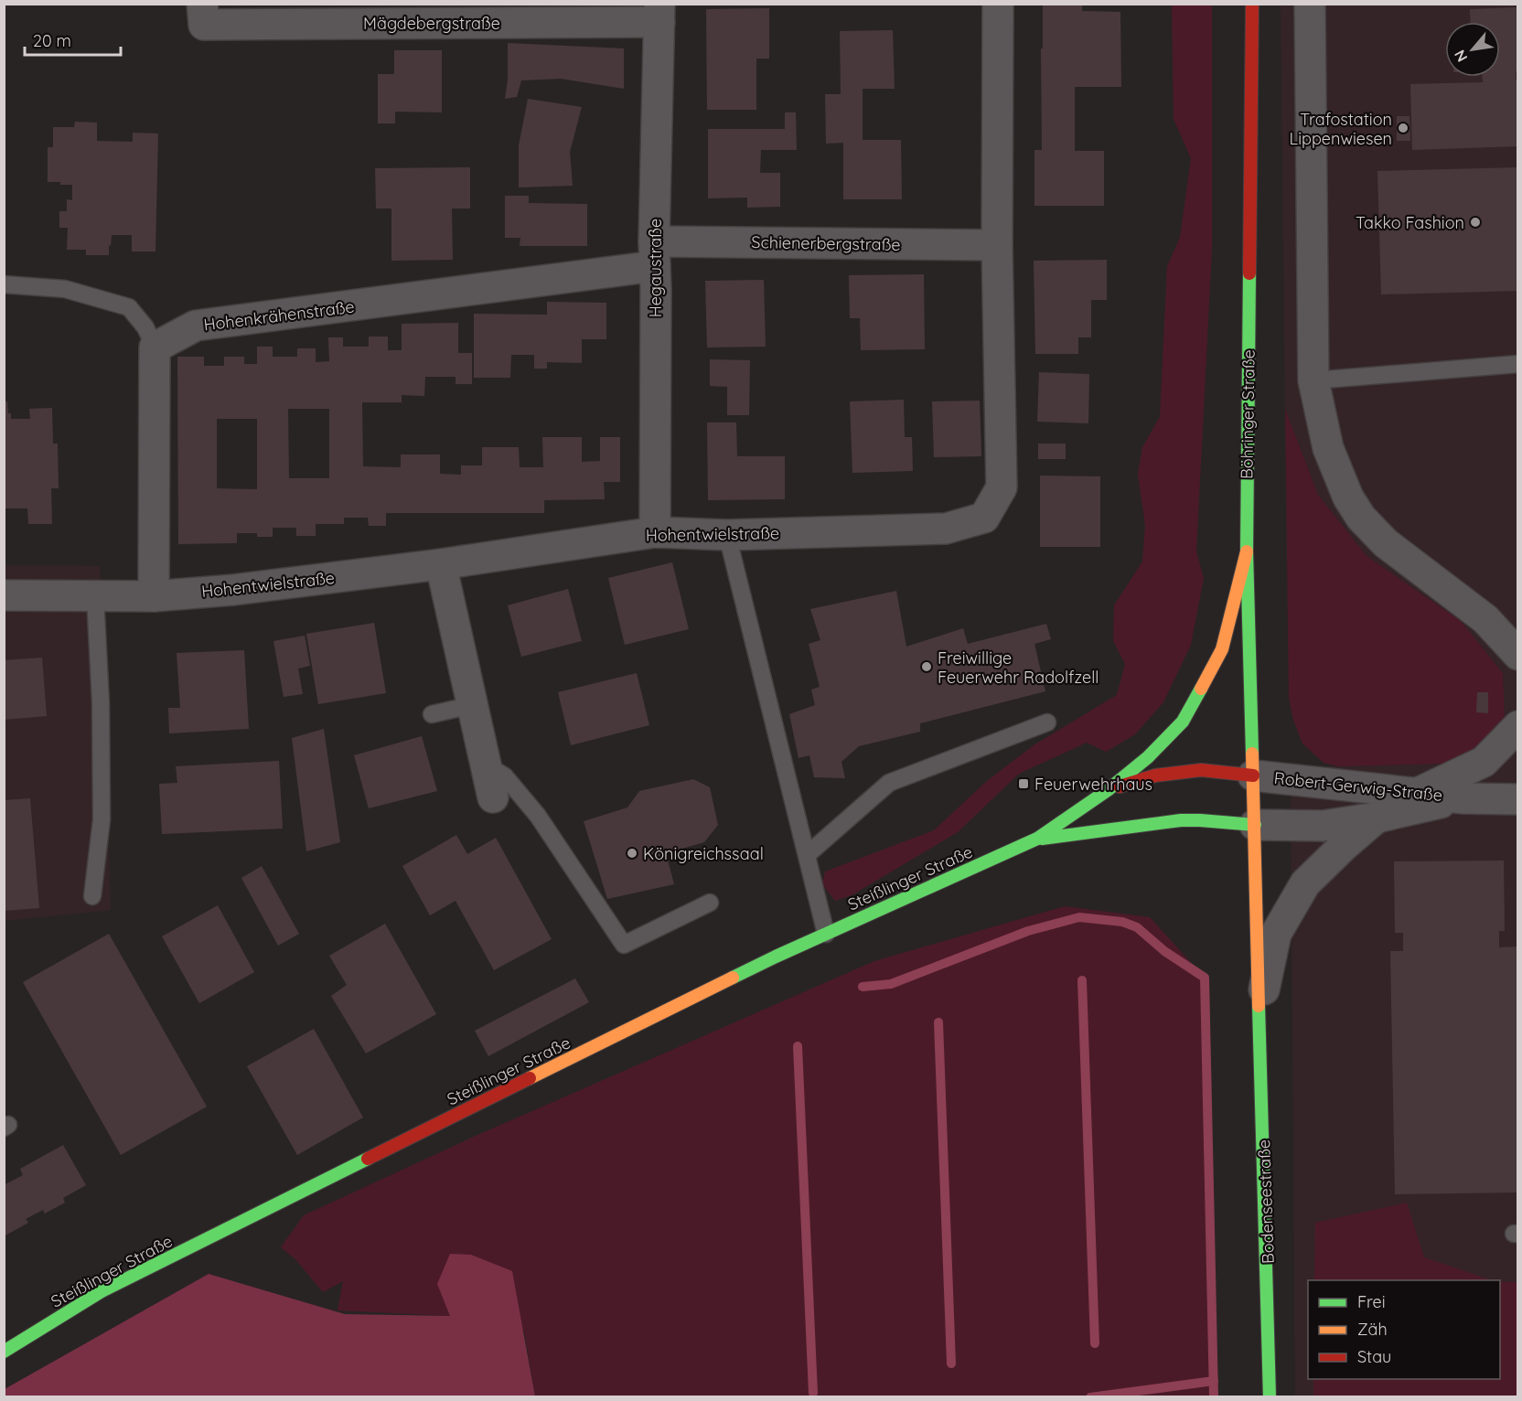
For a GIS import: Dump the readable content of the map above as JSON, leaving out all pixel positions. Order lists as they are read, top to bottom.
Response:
{
  "streets": {
    "street": [
      "Mägdebergstraße",
      "Schienerbergstraße",
      "Hegaustraße",
      "Hohenkrähenstraße",
      "Böhringer Straße",
      "Hohentwielstraße",
      "Robert-Gerwig-Straße",
      "Steißlinger Straße",
      "Bodenseestraße"
    ]
  },
  "crossings": [
    ["Mägdebergstraße", "Hegaustraße"],
    ["Schienerbergstraße", "Hegaustraße"],
    ["Schienerbergstraße", "Hohenkrähenstraße"],
    ["Schienerbergstraße", "Hohentwielstraße"],
    ["Hegaustraße", "Hohenkrähenstraße"],
    ["Hegaustraße", "Hohentwielstraße"],
    ["Böhringer Straße", "Robert-Gerwig-Straße"],
    ["Böhringer Straße", "Bodenseestraße"],
    ["Robert-Gerwig-Straße", "Bodenseestraße"]
  ],
  "places": {
    "other": [
      "Trafostation Lippenwiesen",
      "Takko Fashion",
      "Freiwillige Feuerwehr Radolfzell",
      "Königreichssaal"
    ],
    "transit": ["Feuerwehrhaus"]
  },
  "legend": ["Frei", "Zäh", "Stau"],
  "scale_bar": "20 m",
  "north": "bottom left"
}
